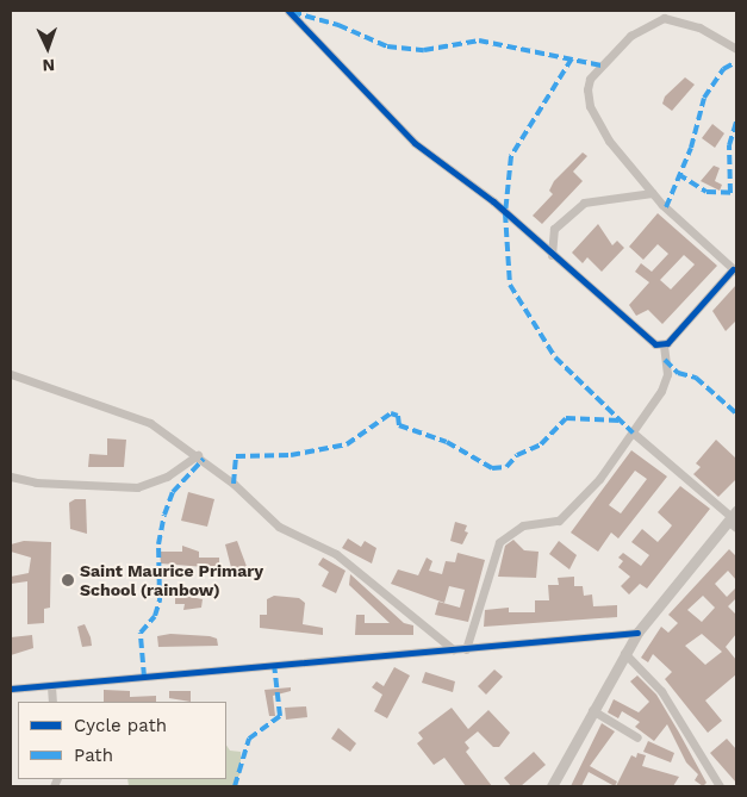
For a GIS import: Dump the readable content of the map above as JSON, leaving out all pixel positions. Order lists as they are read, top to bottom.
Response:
{
  "places": ["Saint Maurice Primary School (rainbow)"],
  "legend": ["Cycle path", "Path"],
  "north": "bottom"
}
